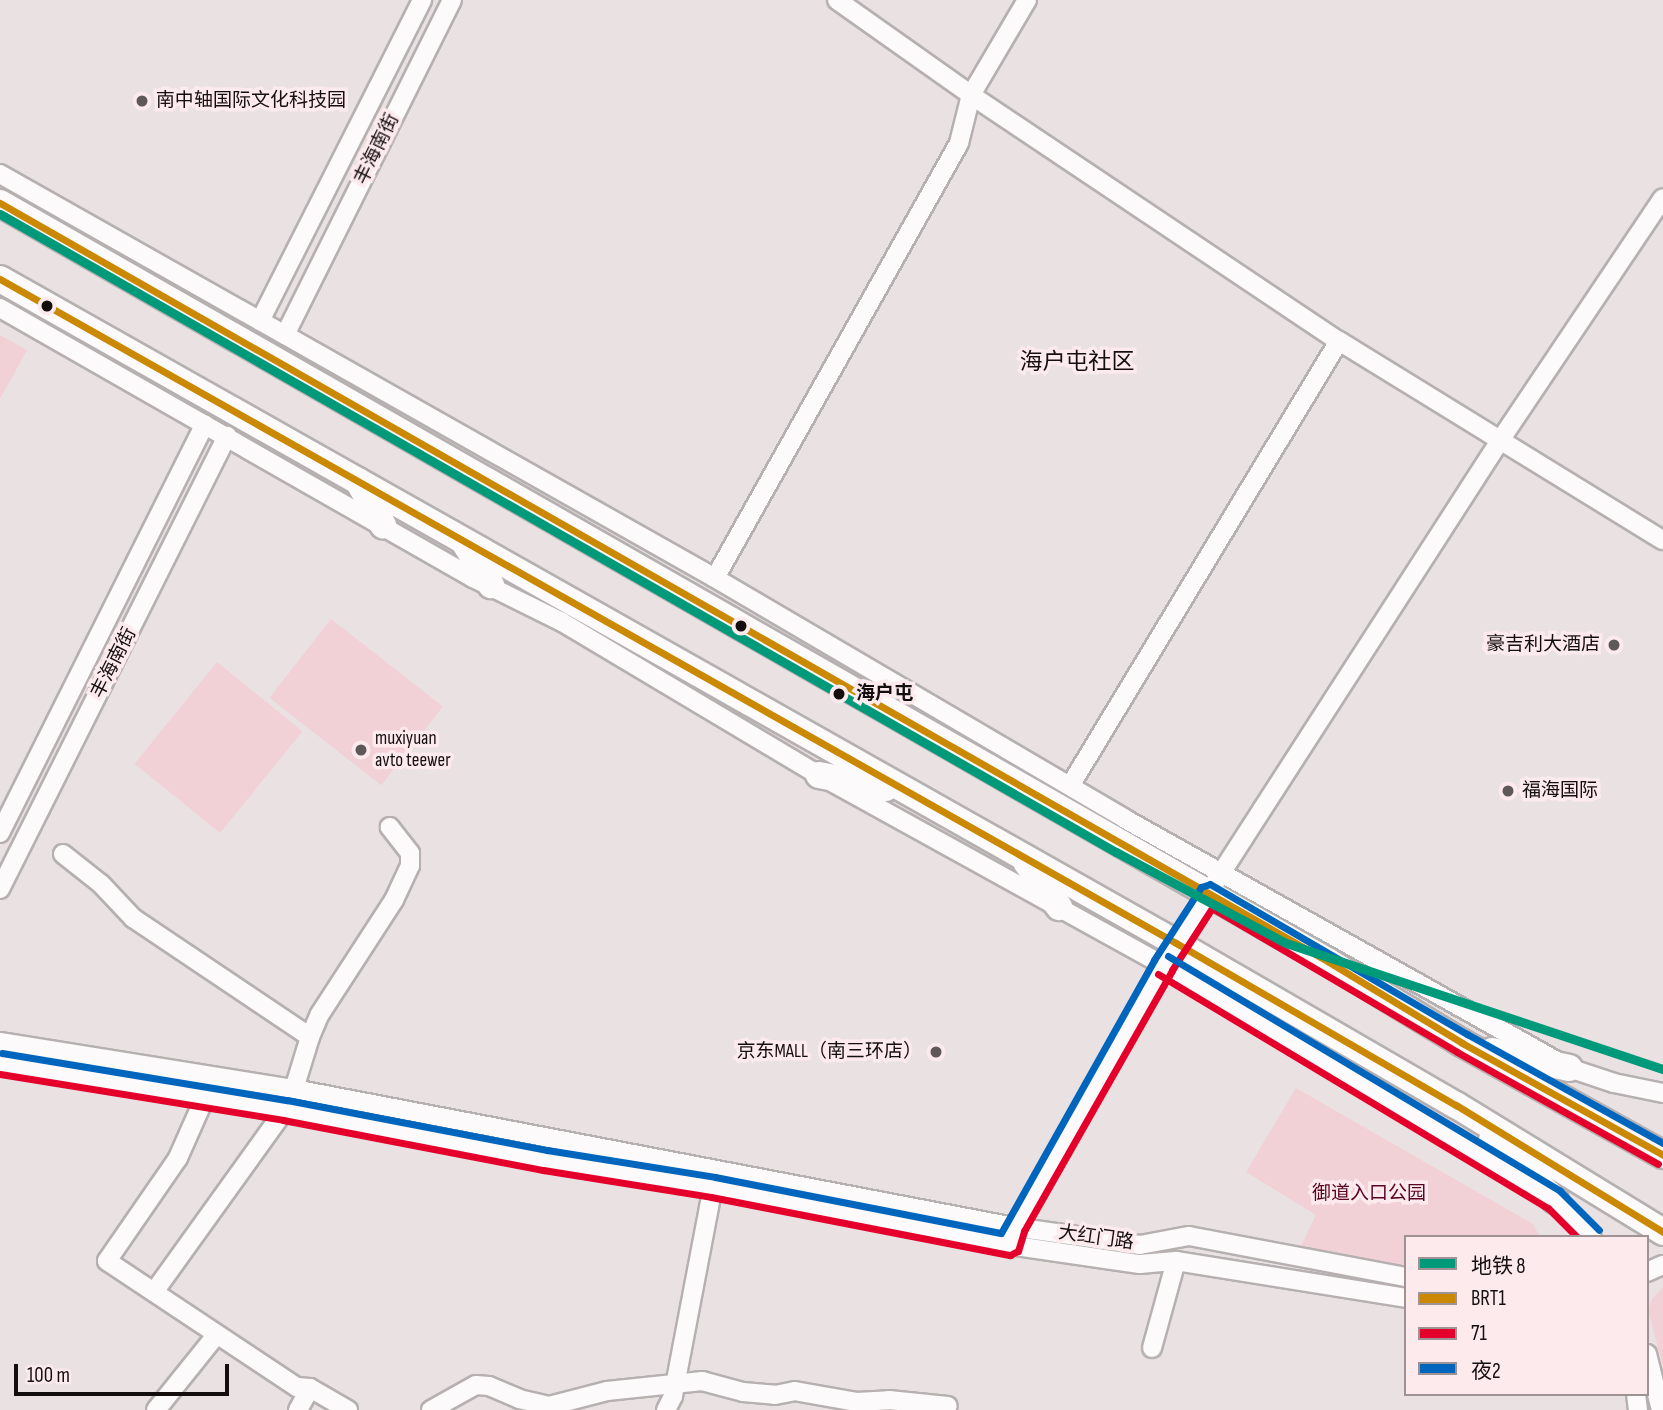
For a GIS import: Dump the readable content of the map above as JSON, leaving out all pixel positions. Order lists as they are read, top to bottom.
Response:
{
  "streets": {
    "street": ["丰海南街", "大红门路"]
  },
  "districts": ["海户屯社区"],
  "parks": ["御道入口公园"],
  "places": [
    "南中轴国际文化科技园",
    "豪吉利大酒店",
    "海户屯",
    "muxiyuan avto teewer",
    "福海国际",
    "京东MALL（南三环店）"
  ],
  "lines": [
    "transit line BRT1",
    "metro line 8",
    "transit line 夜2",
    "transit line 71"
  ],
  "legend": [
    "地铁 8",
    "BRT1",
    "71",
    "夜2"
  ],
  "scale_bar": "100 m"
}
